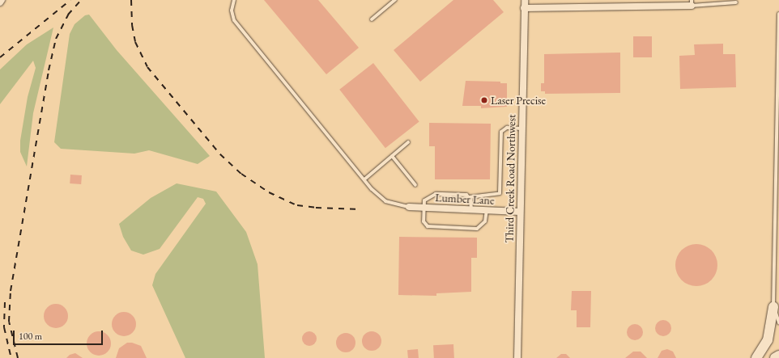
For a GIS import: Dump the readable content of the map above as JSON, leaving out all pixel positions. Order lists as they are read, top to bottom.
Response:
{
  "streets": {
    "street": ["Third Creek Road Northwest", "Lumber Lane"]
  },
  "crossings": [
    ["Third Creek Road Northwest", "Lumber Lane"]
  ],
  "places": ["Laser Precise"],
  "scale_bar": "100 m"
}
